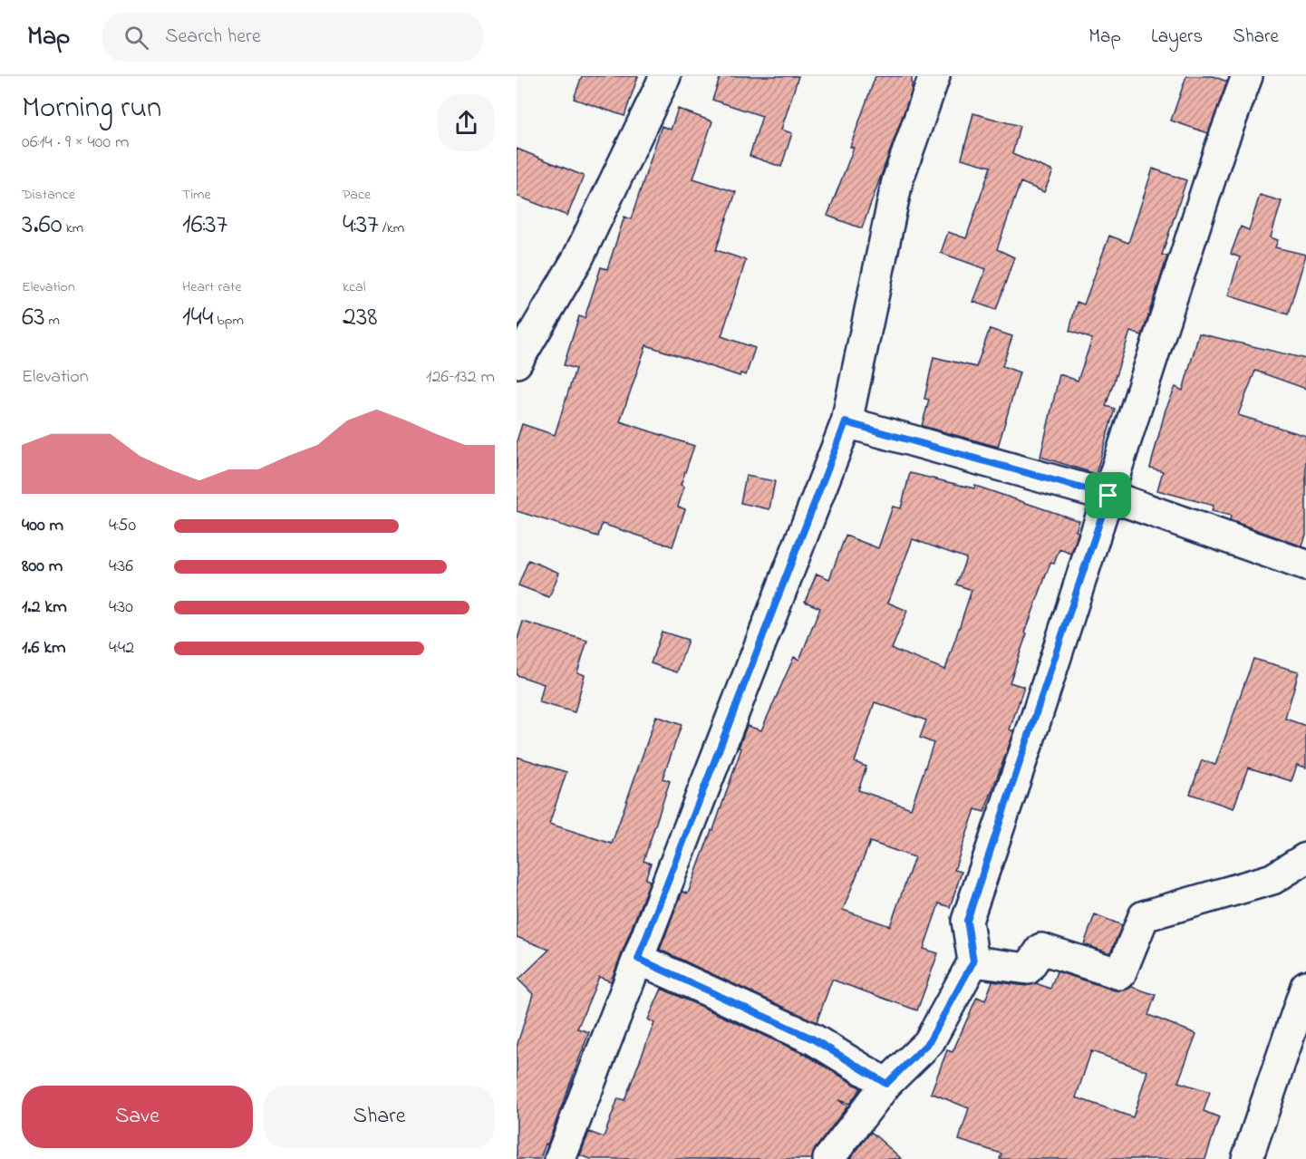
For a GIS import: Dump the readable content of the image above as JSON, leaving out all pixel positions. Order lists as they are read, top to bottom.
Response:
{
  "page": {
    "header": "Map",
    "search": "Search here",
    "nav": ["Map", "Layers", "Share"],
    "heading": ["Morning run", "06:14 · 9 × 400 m"],
    "stats": [
      ["Distance", "3.60 km"],
      ["Time", "16:37"],
      ["Pace", "4:37 /km"],
      ["Elevation", "63 m"],
      ["Heart rate", "144 bpm"],
      ["kcal", "238"]
    ],
    "chart": ["Elevation", "126–132 m"],
    "list": [
      {
        "name": "400 m",
        "note": "4:50"
      },
      {
        "name": "800 m",
        "note": "4:36"
      },
      {
        "name": "1.2 km",
        "note": "4:30"
      },
      {
        "name": "1.6 km",
        "note": "4:42"
      }
    ],
    "buttons": ["Save", "Share"]
  }
}
